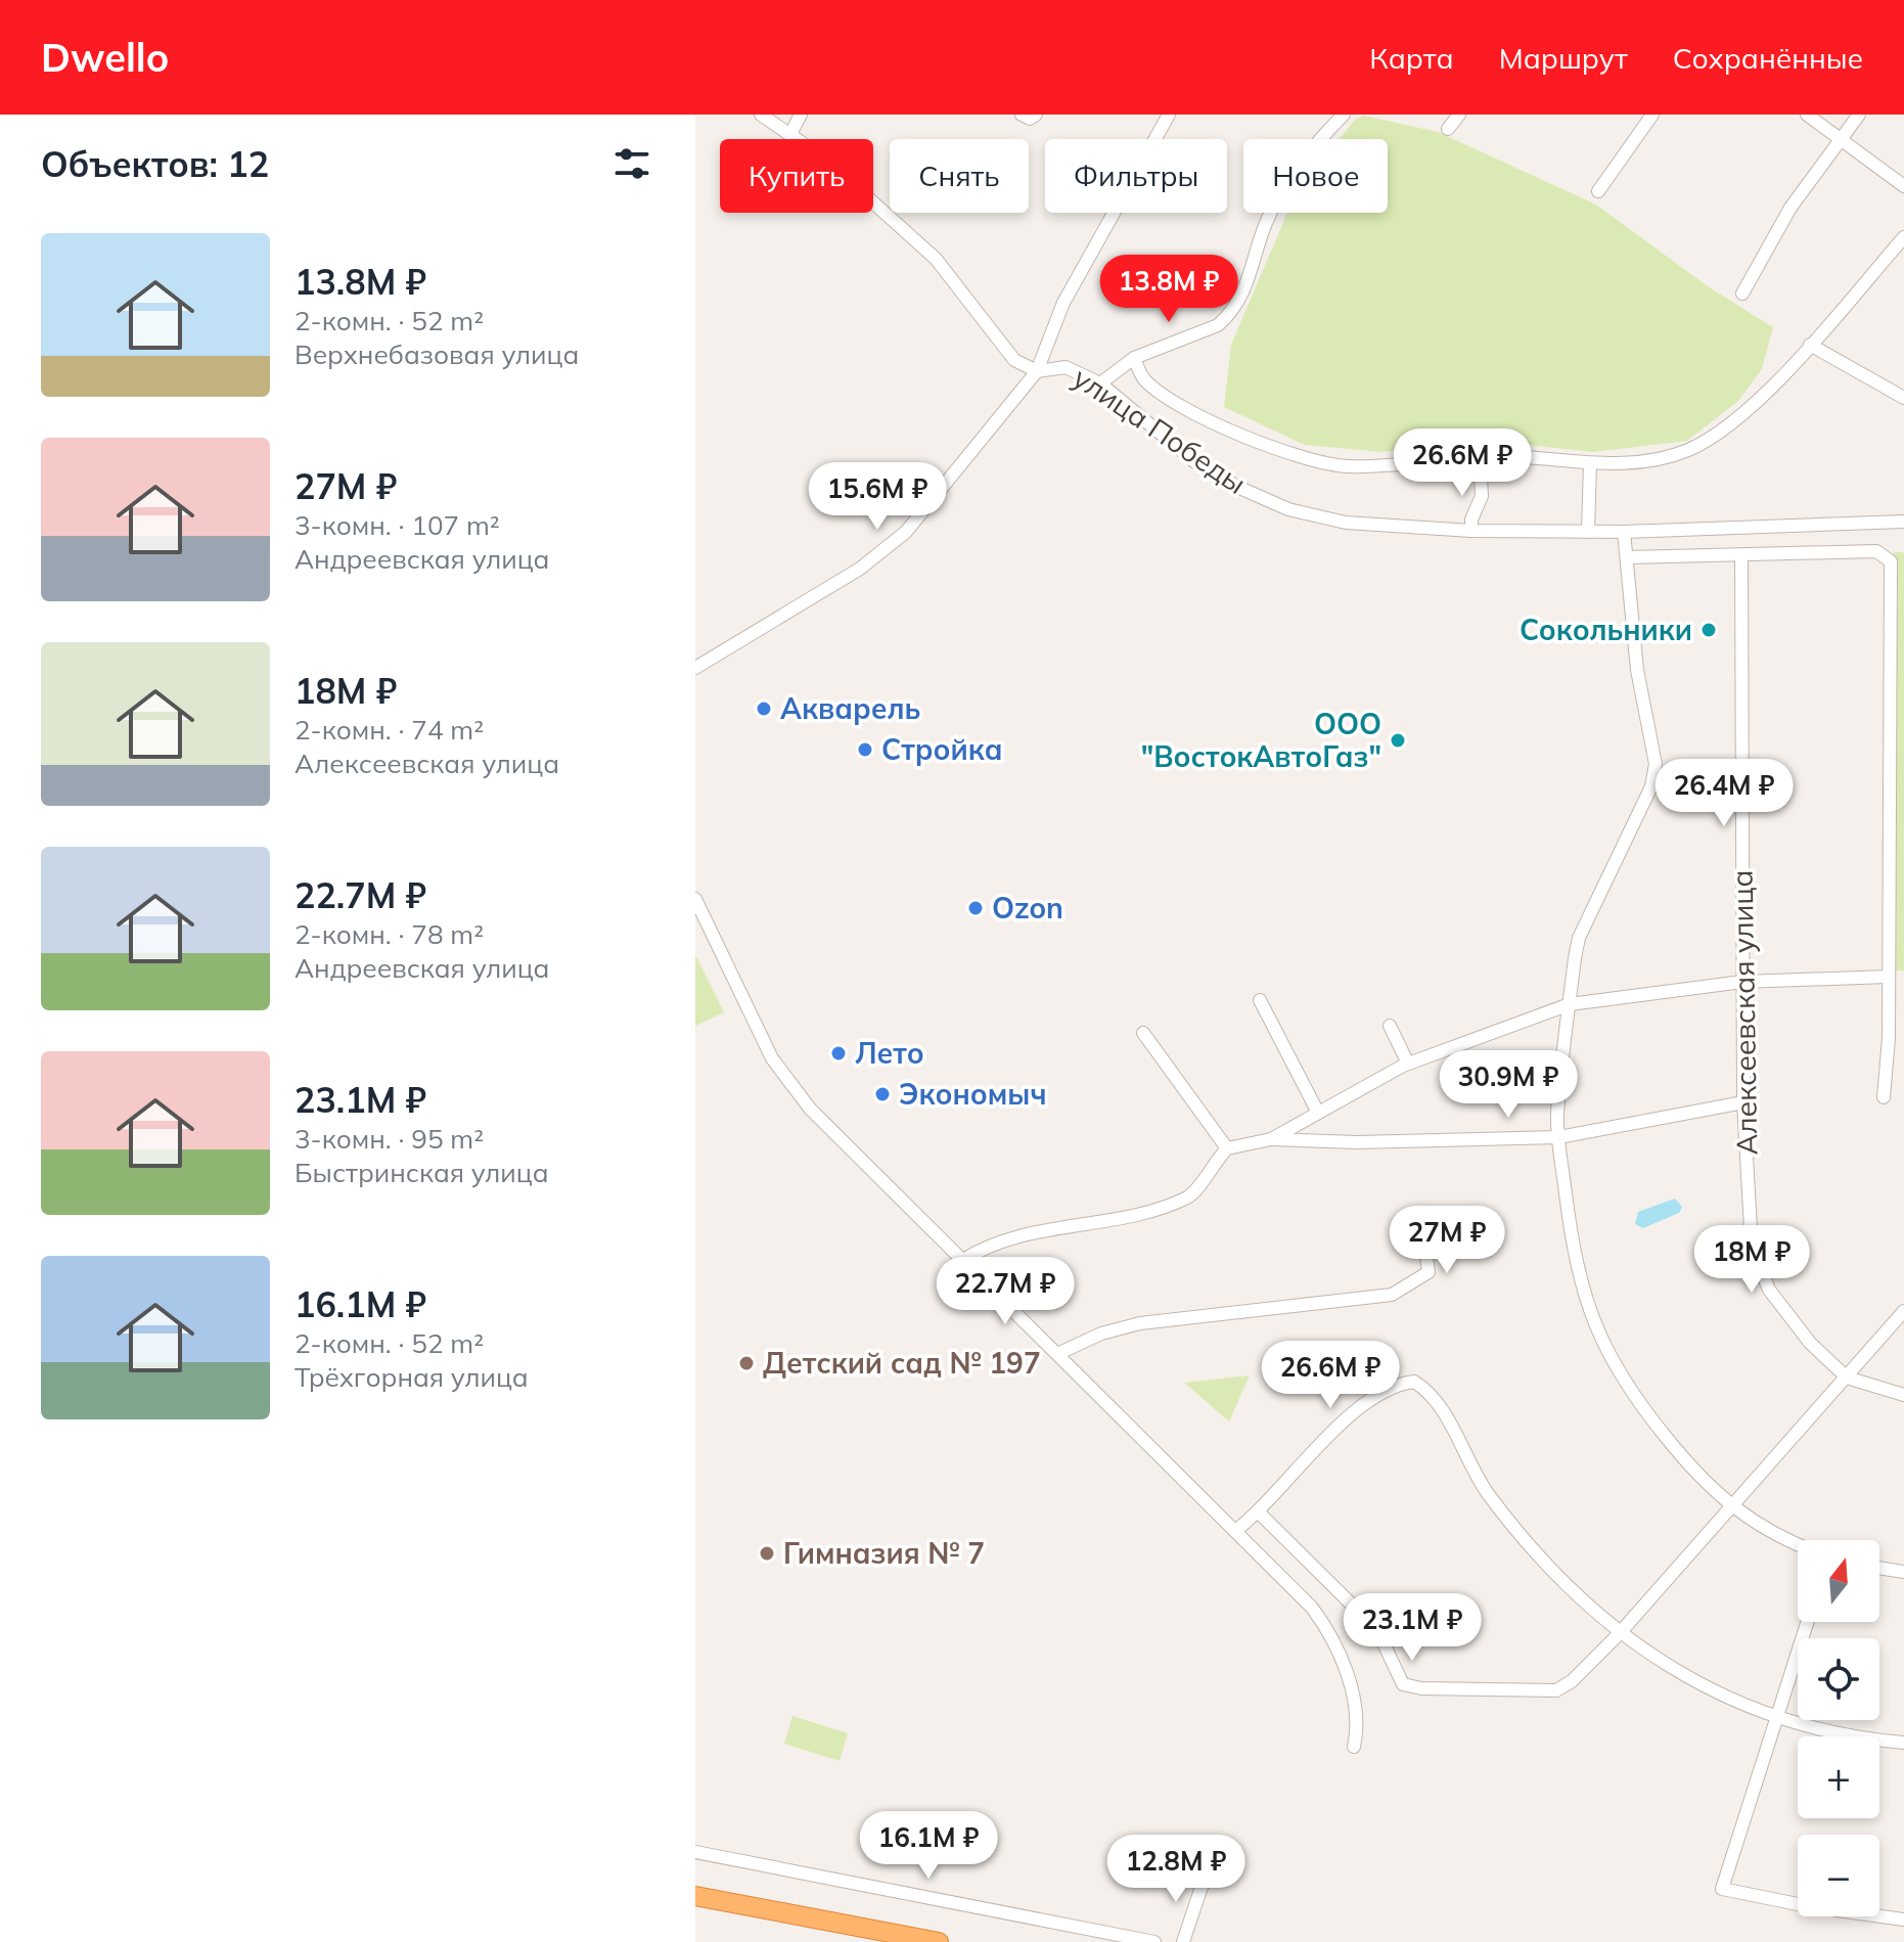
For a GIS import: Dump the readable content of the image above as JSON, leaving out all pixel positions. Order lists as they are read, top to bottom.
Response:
{
  "streets": {
    "street": ["улица Победы", "Алексеевская улица"]
  },
  "places": [
    "Сокольники",
    "Акварель",
    "ООО \"ВостокАвтоГаз\"",
    "Стройка",
    "Ozon",
    "Лето",
    "Экономыч",
    "Детский сад № 197",
    "Гимназия № 7"
  ],
  "north": "top",
  "page": {
    "header": "Dwello",
    "nav": ["Карта", "Маршрут", "Сохранённые"],
    "heading": "Объектов: 12",
    "chip": [
      "Купить",
      "Снять",
      "Фильтры",
      "Новое"
    ],
    "list": [
      {
        "name": "13.8M ₽",
        "note": "2-комн. · 52 m² · Верхнебазовая улица"
      },
      {
        "name": "27M ₽",
        "note": "3-комн. · 107 m² · Андреевская улица"
      },
      {
        "name": "18M ₽",
        "note": "2-комн. · 74 m² · Алексеевская улица"
      },
      {
        "name": "22.7M ₽",
        "note": "2-комн. · 78 m² · Андреевская улица"
      },
      {
        "name": "23.1M ₽",
        "note": "3-комн. · 95 m² · Быстринская улица"
      },
      {
        "name": "16.1M ₽",
        "note": "2-комн. · 52 m² · Трёхгорная улица"
      }
    ],
    "price": [
      "13.8M ₽",
      "26.6M ₽",
      "15.6M ₽",
      "26.4M ₽",
      "30.9M ₽",
      "27M ₽",
      "18M ₽",
      "22.7M ₽",
      "26.6M ₽",
      "23.1M ₽",
      "16.1M ₽",
      "12.8M ₽"
    ],
    "map_buttons": ["+", "−"]
  }
}
